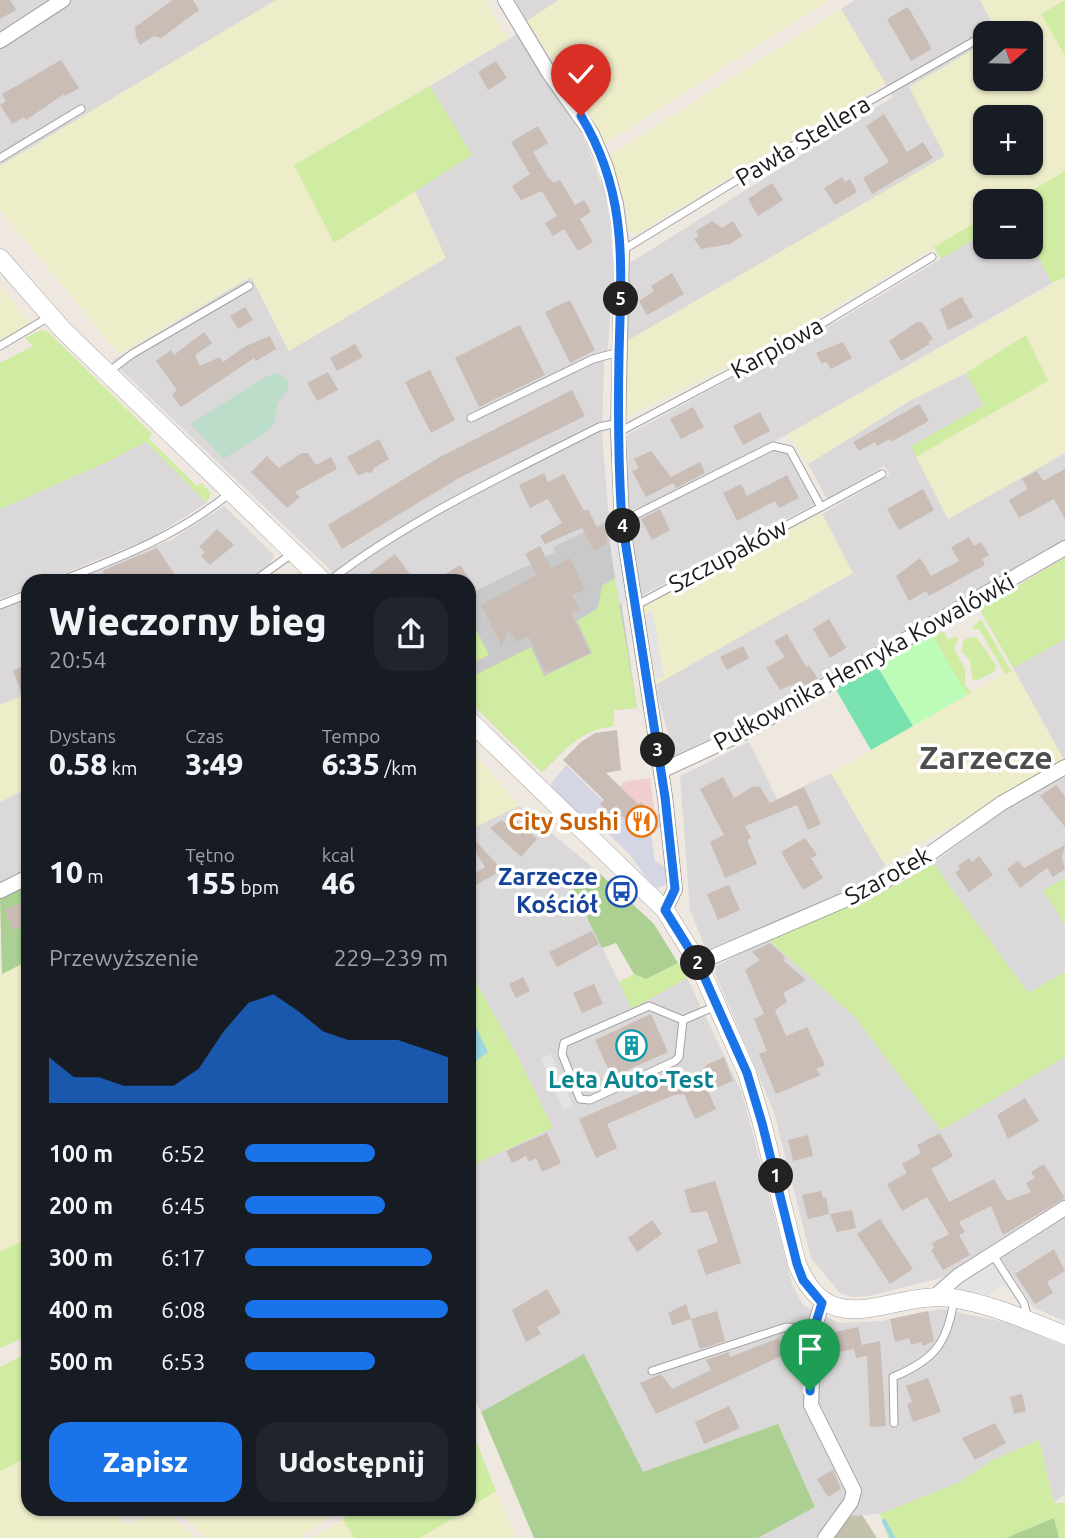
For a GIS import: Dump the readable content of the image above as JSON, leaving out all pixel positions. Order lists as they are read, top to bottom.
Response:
{
  "streets": {
    "street": ["Pułkownika Henryka Kowalówki", "Szarotek"],
    "lane": ["Pawła Stellera", "Karpiowa", "Szczupaków"]
  },
  "districts": ["Zarzecze"],
  "places": {
    "restaurant": ["City Sushi"],
    "bus stop": ["Zarzecze Kościół"],
    "building": ["Leta Auto-Test"]
  },
  "north": "right",
  "page": {
    "map_buttons": ["+", "−"],
    "pins": [
      "5",
      "4",
      "3",
      "2",
      "1"
    ],
    "heading": ["Wieczorny bieg", "20:54"],
    "stats": [
      ["Dystans", "0.58 km"],
      ["Czas", "3:49"],
      ["Tempo", "6:35 /km"],
      ["10 m"],
      ["Tętno", "155 bpm"],
      ["kcal", "46"]
    ],
    "chart": ["Przewyższenie", "229–239 m"],
    "list": [
      {
        "name": "100 m",
        "note": "6:52"
      },
      {
        "name": "200 m",
        "note": "6:45"
      },
      {
        "name": "300 m",
        "note": "6:17"
      },
      {
        "name": "400 m",
        "note": "6:08"
      },
      {
        "name": "500 m",
        "note": "6:53"
      }
    ],
    "buttons": ["Zapisz", "Udostępnij"]
  }
}
